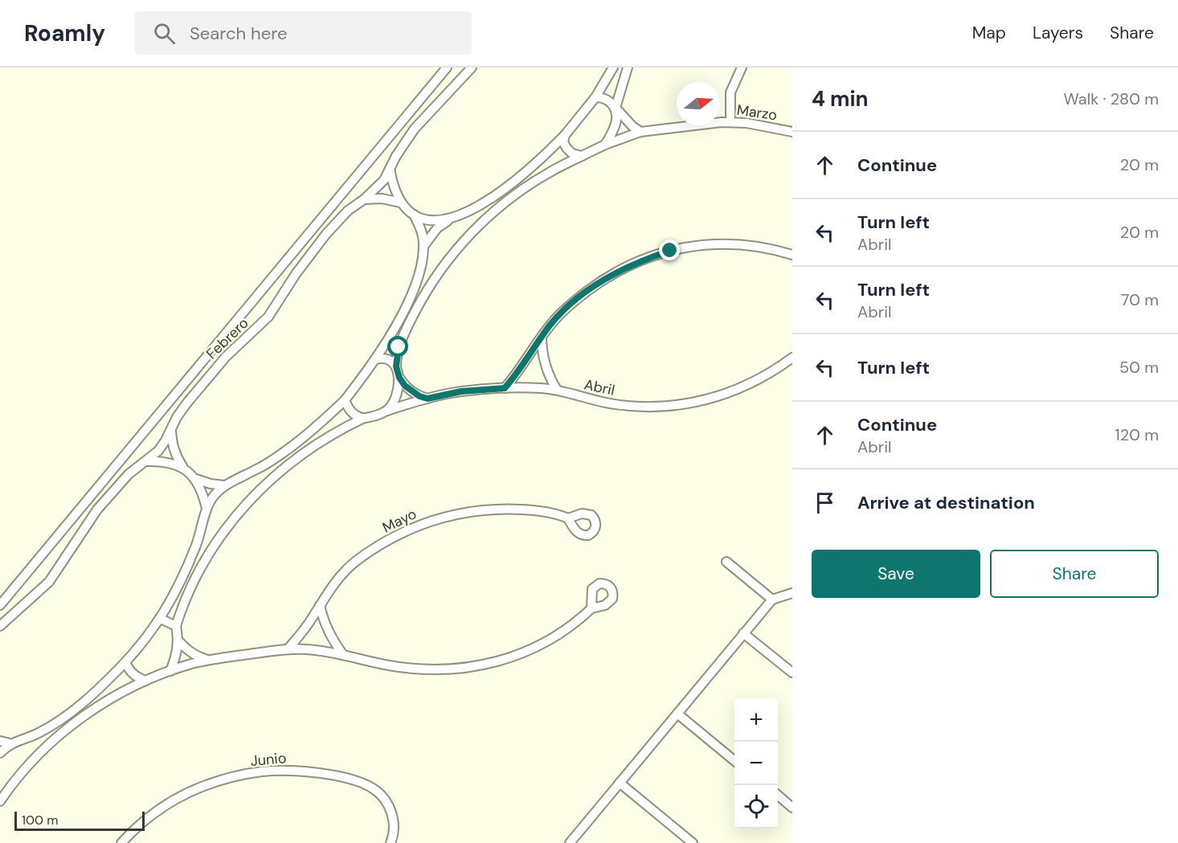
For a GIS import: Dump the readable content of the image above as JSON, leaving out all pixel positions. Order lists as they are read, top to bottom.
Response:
{
  "streets": {
    "street": [
      "Marzo",
      "Febrero",
      "Abril",
      "Mayo",
      "Junio"
    ]
  },
  "crossings": [
    ["Marzo", "Abril"]
  ],
  "scale_bar": "100 m",
  "north": "right",
  "page": {
    "header": "Roamly",
    "search": "Search here",
    "nav": ["Map", "Layers", "Share"],
    "heading": ["4 min", "Walk · 280 m"],
    "list": [
      ["Continue", "20 m"],
      ["Turn left", "Abril", "20 m"],
      ["Turn left", "Abril", "70 m"],
      ["Turn left", "50 m"],
      ["Continue", "Abril", "120 m"],
      "Arrive at destination"
    ],
    "buttons": ["Save", "Share"],
    "map_buttons": ["+", "−"],
    "scale": "100 m"
  }
}
